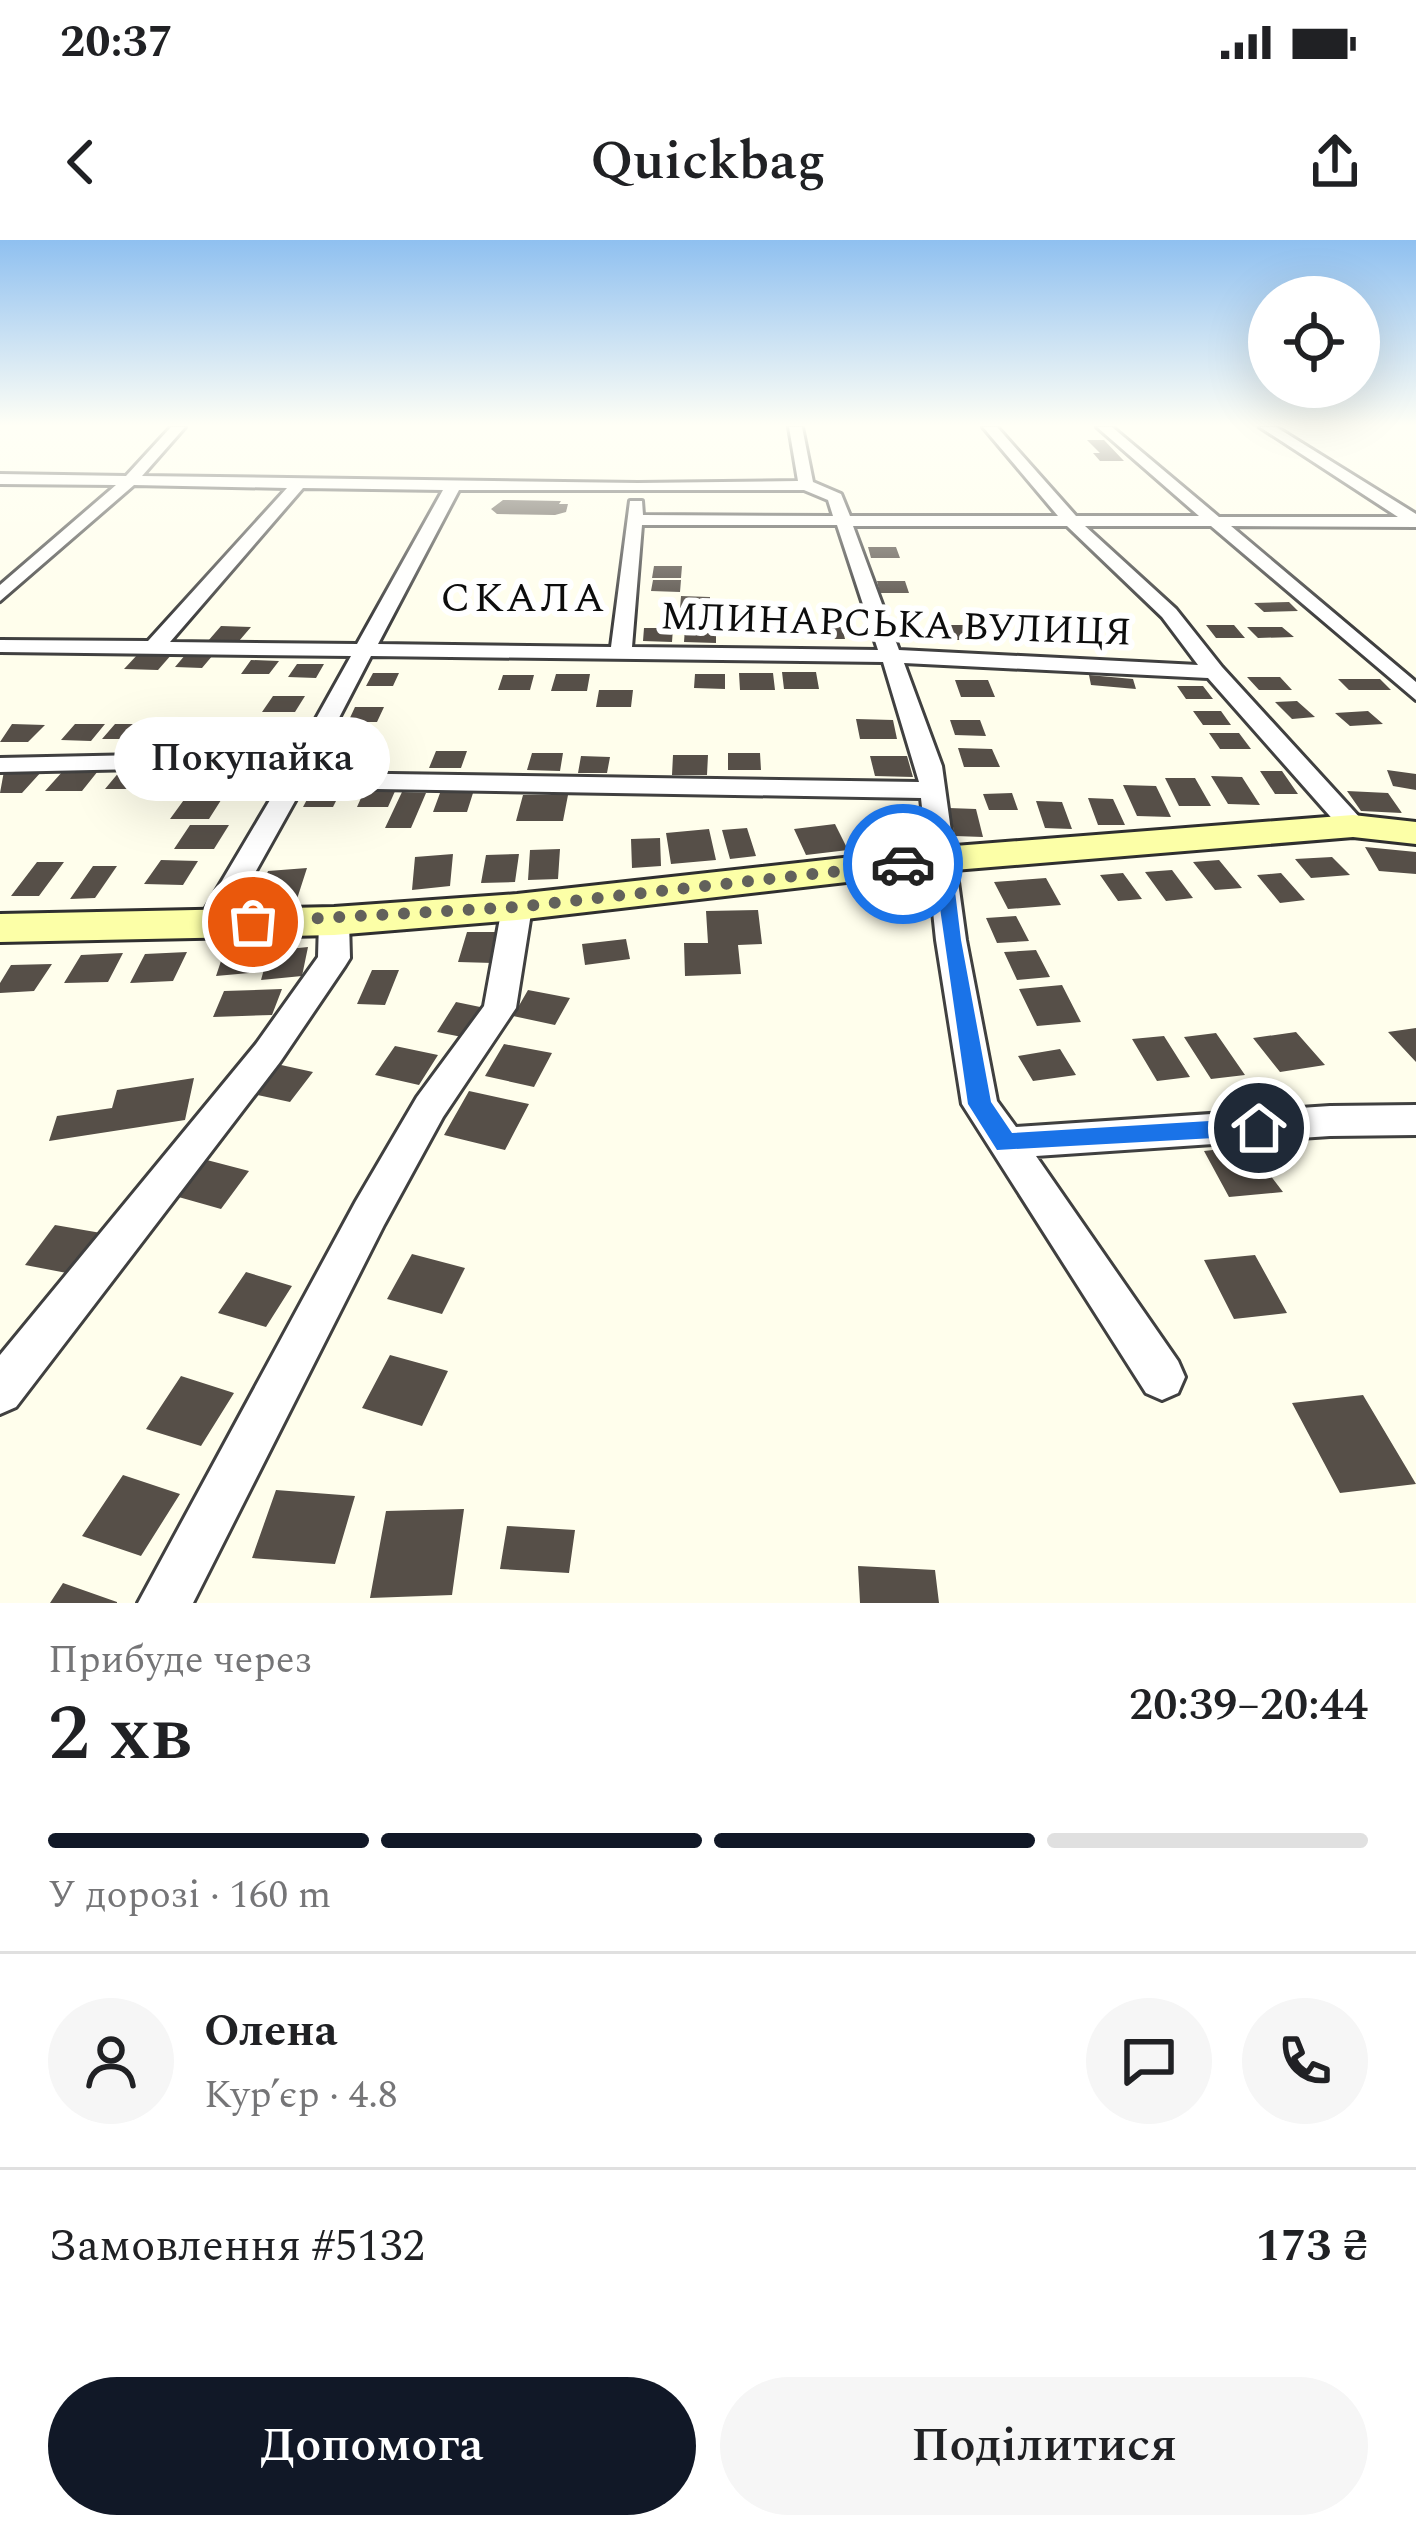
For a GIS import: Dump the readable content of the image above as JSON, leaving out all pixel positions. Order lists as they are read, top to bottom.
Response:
{
  "streets": {
    "street": ["МЛИНАРСЬКА ВУЛИЦЯ"]
  },
  "districts": ["СКАЛА"],
  "places": ["Покупайка"],
  "page": {
    "status": "20:37",
    "header": "Quickbag",
    "bubble": "Покупайка",
    "heading": ["2 хв", "Прибуде через", "20:39–20:44"],
    "panel": [
      "Олена",
      "Кур’єр · 4.8",
      "Замовлення #5132",
      "173 ₴"
    ],
    "bar": "У дорозі · 160 m",
    "buttons": ["Допомога", "Поділитися"]
  }
}
